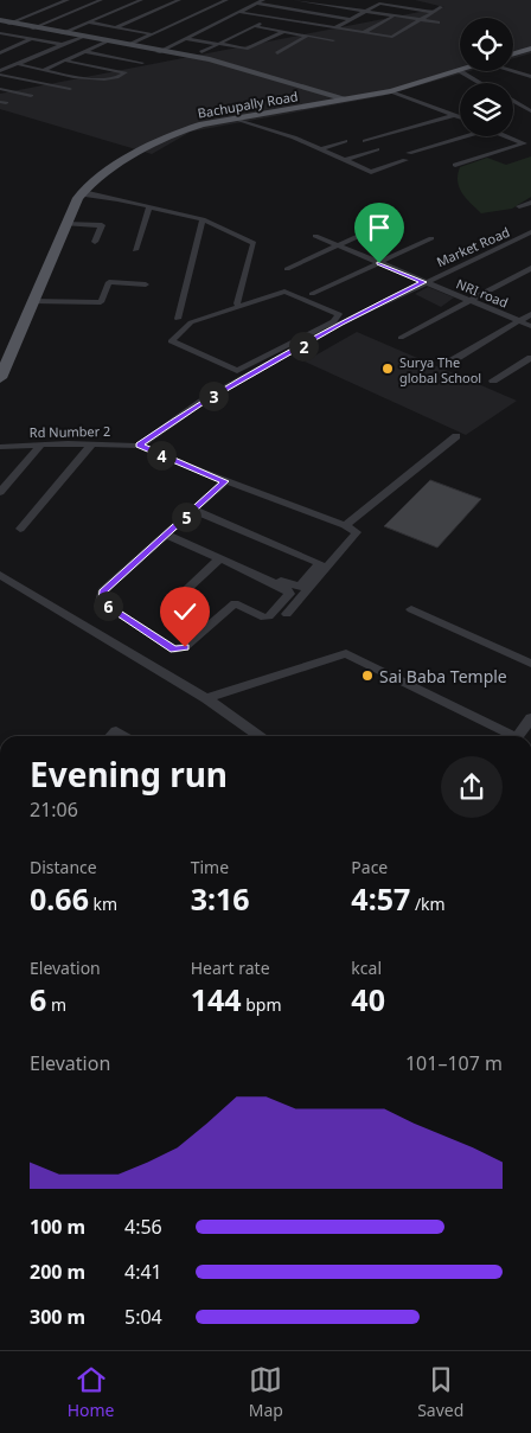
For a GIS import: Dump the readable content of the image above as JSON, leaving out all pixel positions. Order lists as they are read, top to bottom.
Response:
{
  "streets": {
    "main road": ["Bachupally Road"],
    "street": ["Market Road", "NRI road", "Rd Number 2"]
  },
  "crossings": [
    ["Market Road", "NRI road"]
  ],
  "places": ["Surya The global School", "Sai Baba Temple"],
  "page": {
    "pins": [
      "2",
      "3",
      "4",
      "5",
      "6"
    ],
    "heading": ["Evening run", "21:06"],
    "stats": [
      ["Distance", "0.66 km"],
      ["Time", "3:16"],
      ["Pace", "4:57 /km"],
      ["Elevation", "6 m"],
      ["Heart rate", "144 bpm"],
      ["kcal", "40"]
    ],
    "chart": ["Elevation", "101–107 m"],
    "list": [
      {
        "name": "100 m",
        "note": "4:56"
      },
      {
        "name": "200 m",
        "note": "4:41"
      },
      {
        "name": "300 m",
        "note": "5:04"
      }
    ],
    "tabs": ["Home", "Map", "Saved"]
  }
}
